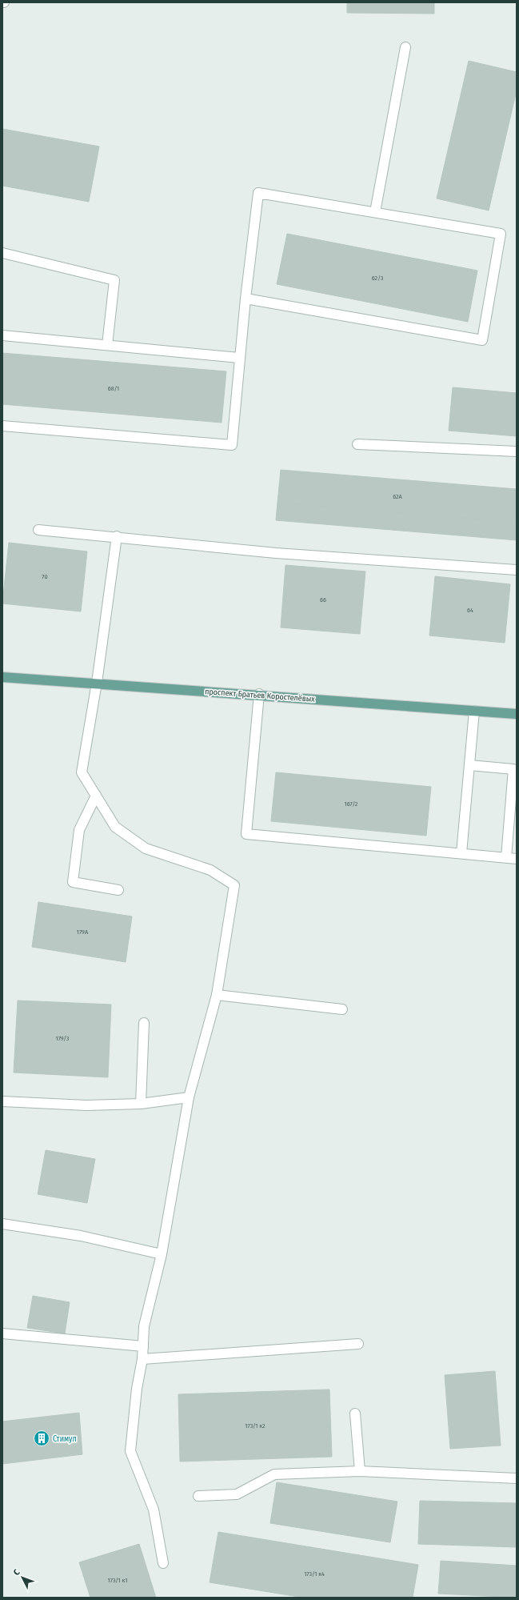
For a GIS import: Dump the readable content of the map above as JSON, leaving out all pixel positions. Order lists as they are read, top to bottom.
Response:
{
  "streets": {
    "main road": ["проспект Братьев Коростелёвых"]
  },
  "places": {
    "building": ["Стимул"]
  },
  "house_numbers": [
    "62/3",
    "68/1",
    "62А",
    "70",
    "66",
    "64",
    "167/2",
    "179А",
    "179/3",
    "173/1 к2",
    "173/1 к4",
    "173/1 к1"
  ],
  "north": "top left"
}
